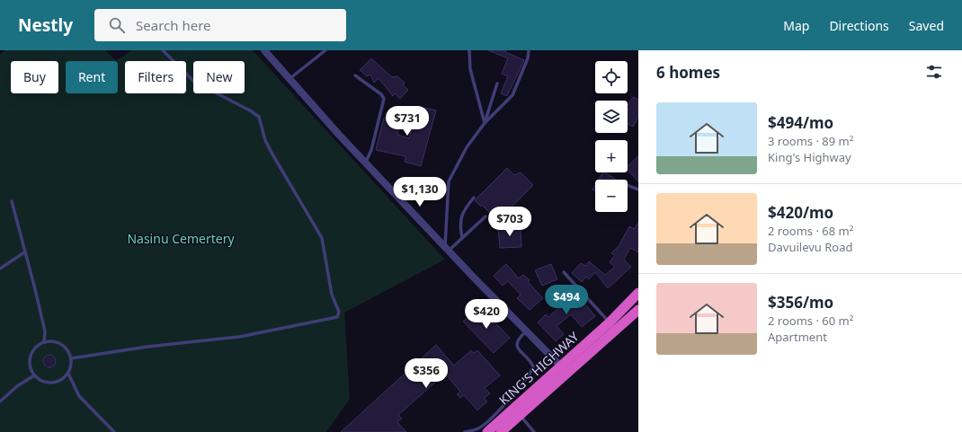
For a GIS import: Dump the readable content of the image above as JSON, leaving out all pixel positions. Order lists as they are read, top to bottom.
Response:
{
  "streets": {
    "highway": ["KING'S HIGHWAY"]
  },
  "parks": ["Nasinu Cemertery"],
  "page": {
    "header": "Nestly",
    "search": "Search here",
    "nav": ["Map", "Directions", "Saved"],
    "heading": "6 homes",
    "map_buttons": ["+", "−"],
    "chip": [
      "Buy",
      "Rent",
      "Filters",
      "New"
    ],
    "list": [
      {
        "name": "$494/mo",
        "note": "3 rooms · 89 m² · King's Highway"
      },
      {
        "name": "$420/mo",
        "note": "2 rooms · 68 m² · Davuilevu Road"
      },
      {
        "name": "$356/mo",
        "note": "2 rooms · 60 m² · Apartment"
      }
    ],
    "price": [
      "$731",
      "$1,130",
      "$703",
      "$494",
      "$420",
      "$356"
    ]
  }
}
